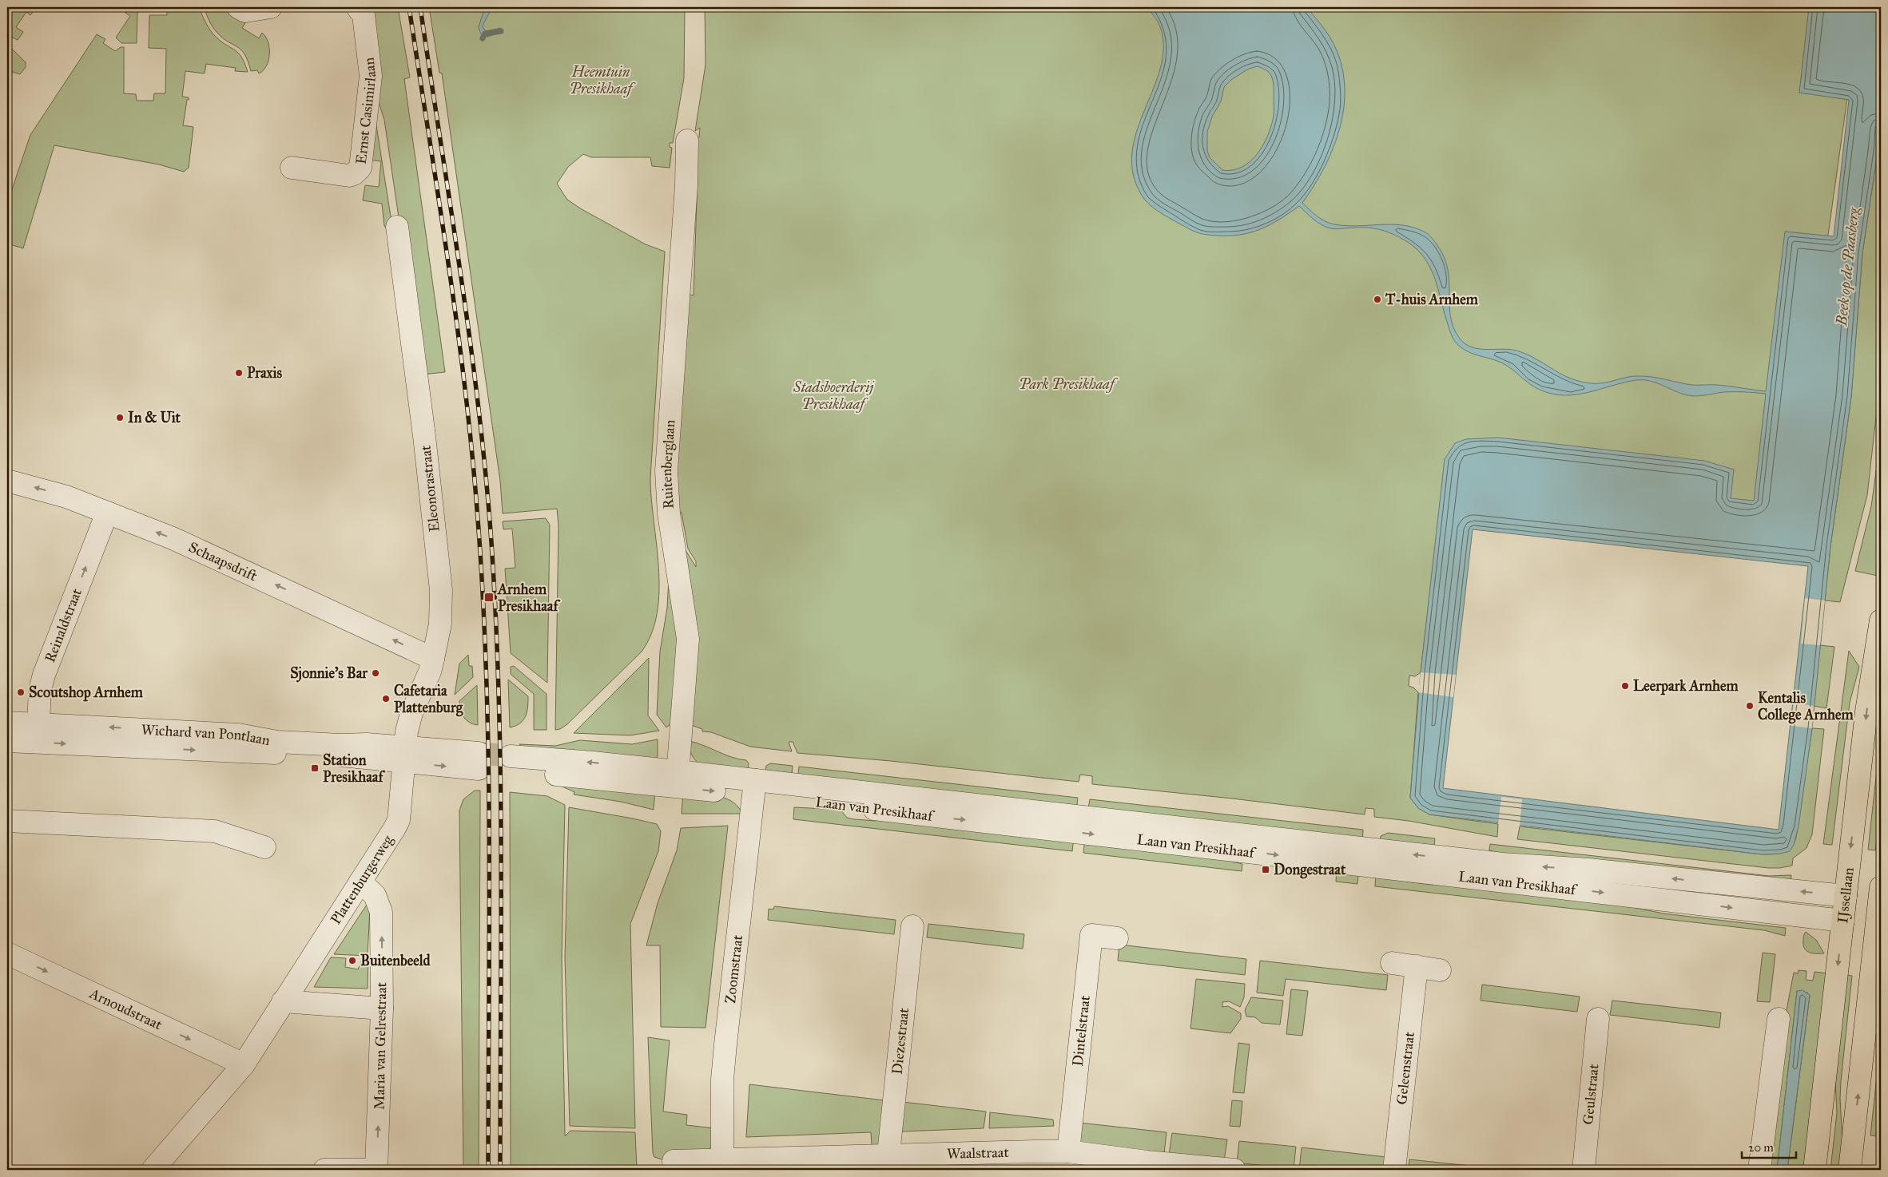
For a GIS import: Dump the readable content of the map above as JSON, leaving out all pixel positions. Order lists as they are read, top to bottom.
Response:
{
  "streets": {
    "main road": ["Laan van Presikhaaf", "IJssellaan"],
    "street": [
      "Ernst Casimirlaan",
      "Ruitenberglaan",
      "Eleonorastraat",
      "Schaapsdrift",
      "Reinaldstraat",
      "Wichard van Pontlaan",
      "Plattenburgerweg",
      "Zoomstraat",
      "Arnoudstraat",
      "Dintelstraat",
      "Diezestraat",
      "Maria van Gelrestraat",
      "Geleenstraat",
      "Geulstraat",
      "Waalstraat"
    ]
  },
  "crossings": [
    ["Ruitenberglaan", "Laan van Presikhaaf"],
    ["Eleonorastraat", "Schaapsdrift"],
    ["Eleonorastraat", "Wichard van Pontlaan"],
    ["Eleonorastraat", "Plattenburgerweg"],
    ["Schaapsdrift", "Reinaldstraat"],
    ["Reinaldstraat", "Wichard van Pontlaan"],
    ["Wichard van Pontlaan", "Plattenburgerweg"],
    ["Laan van Presikhaaf", "IJssellaan"],
    ["Laan van Presikhaaf", "Zoomstraat"],
    ["Plattenburgerweg", "Arnoudstraat"],
    ["Plattenburgerweg", "Maria van Gelrestraat"],
    ["Zoomstraat", "Waalstraat"],
    ["Dintelstraat", "Waalstraat"],
    ["Diezestraat", "Waalstraat"]
  ],
  "one_way": ["Schaapsdrift", "Reinaldstraat", "Maria van Gelrestraat"],
  "water": ["Beek op de Paasberg"],
  "parks": ["Heemtuin Presikhaaf", "Park Presikhaaf", "Stadsboerderij Presikhaaf"],
  "places": {
    "other": [
      "T-huis Arnhem",
      "Praxis",
      "In & Uit",
      "Sjonnie's Bar",
      "Leerpark Arnhem",
      "Scoutshop Arnhem",
      "Cafetaria Plattenburg",
      "Kentalis College Arnhem",
      "Buitenbeeld"
    ],
    "transit": ["Arnhem Presikhaaf", "Station Presikhaaf", "Dongestraat"]
  },
  "scale_bar": "20 m"
}
